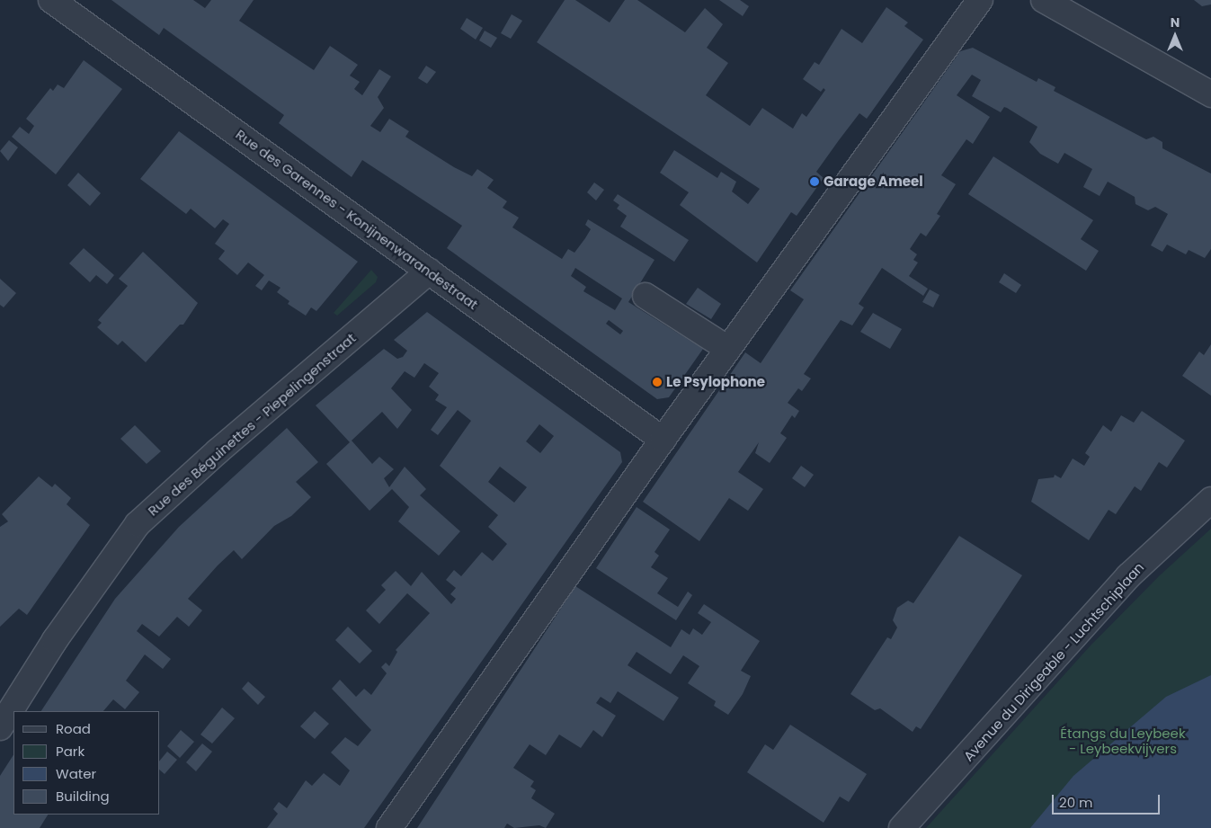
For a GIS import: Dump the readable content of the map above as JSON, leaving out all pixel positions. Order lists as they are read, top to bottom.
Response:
{
  "streets": {
    "street": ["Rue des Garennes - Konijnenwarandestraat", "Rue des Béguinettes - Piepelingenstraat", "Avenue du Dirigeable - Luchtschiplaan"]
  },
  "crossings": [
    ["Rue des Garennes - Konijnenwarandestraat", "Rue des Béguinettes - Piepelingenstraat"]
  ],
  "parks": ["Étangs du Leybeek - Leybeekvijvers"],
  "places": ["Garage Ameel", "Le Psylophone"],
  "legend": [
    "Road",
    "Park",
    "Water",
    "Building"
  ],
  "scale_bar": "20 m",
  "north": "top"
}
